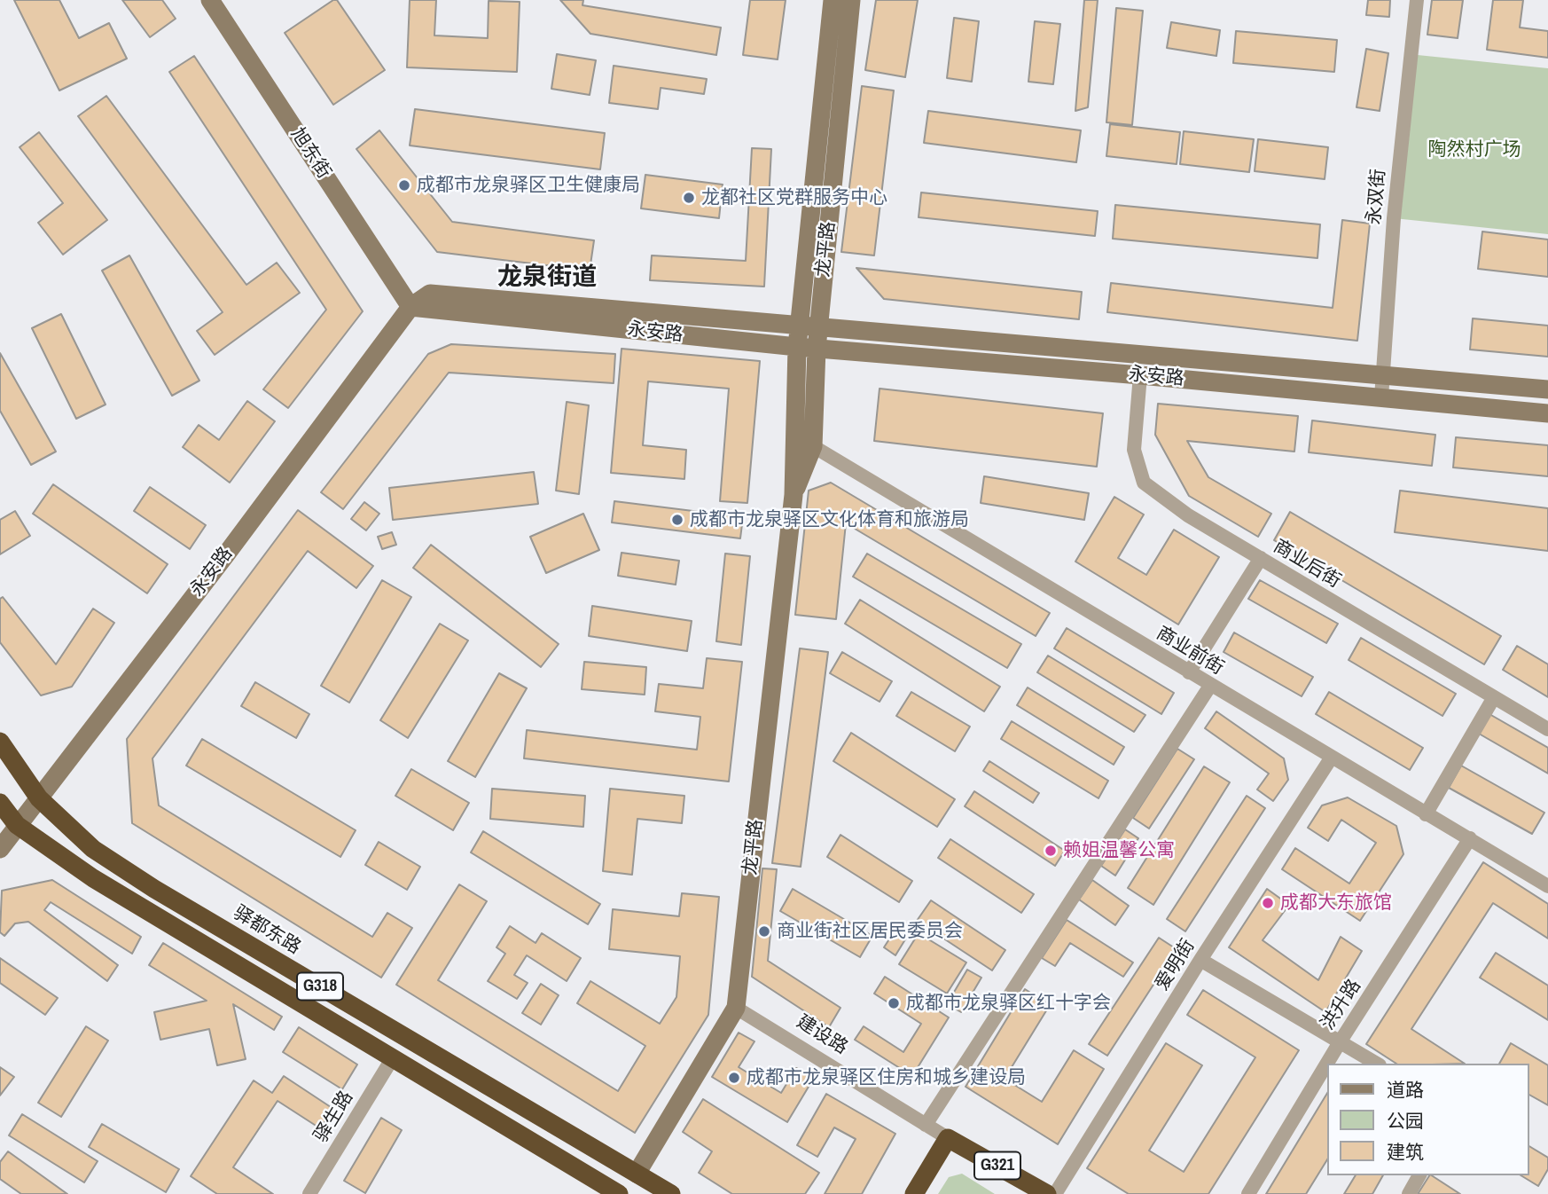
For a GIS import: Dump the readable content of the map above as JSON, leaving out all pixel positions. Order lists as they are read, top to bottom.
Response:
{
  "streets": {
    "highway": [
      "驿都东路",
      "G318",
      "建设路",
      "G321"
    ],
    "street": [
      "旭东街",
      "永双街",
      "龙平路",
      "永安路",
      "商业后街",
      "商业前街",
      "爱明街",
      "洪升路",
      "驿生路"
    ]
  },
  "crossings": [
    ["旭东街", "永安路"],
    ["永双街", "永安路"],
    ["龙平路", "永安路"],
    ["龙平路", "商业前街"],
    ["龙平路", "驿都东路"],
    ["龙平路", "建设路"],
    ["永安路", "商业后街"],
    ["永安路", "驿都东路"],
    ["永安路", "G318"],
    ["商业前街", "爱明街"],
    ["商业前街", "洪升路"],
    ["G318", "驿生路"]
  ],
  "districts": ["龙泉街道"],
  "parks": ["陶然村广场"],
  "places": [
    "成都市龙泉驿区卫生健康局",
    "龙都社区党群服务中心",
    "成都市龙泉驿区文化体育和旅游局",
    "赖姐温馨公寓",
    "成都大东旅馆",
    "商业街社区居民委员会",
    "成都市龙泉驿区红十字会",
    "成都市龙泉驿区住房和城乡建设局"
  ],
  "legend": ["道路", "公园", "建筑"]
}
